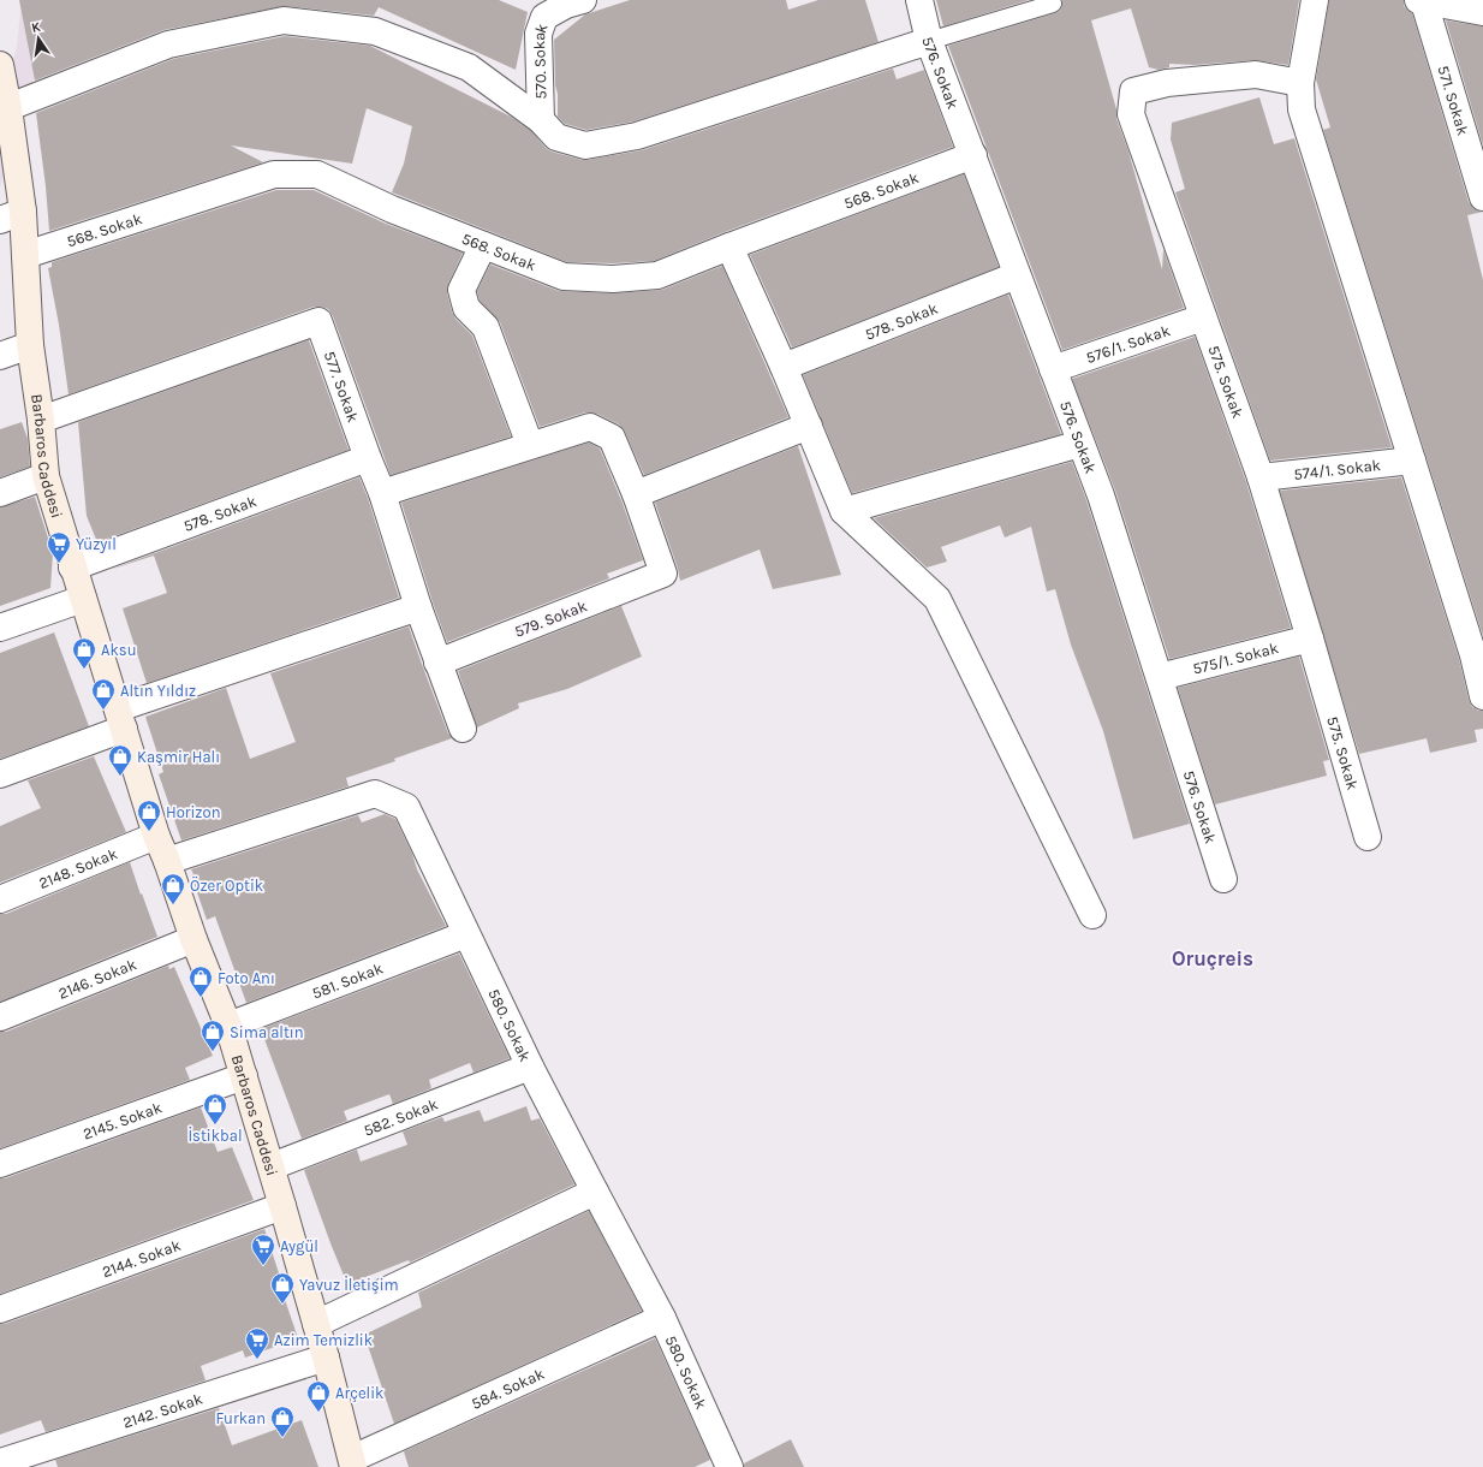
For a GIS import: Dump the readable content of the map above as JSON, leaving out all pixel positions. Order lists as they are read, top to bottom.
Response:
{
  "streets": {
    "main road": ["Barbaros Caddesi"],
    "street": [
      "570. Sokak",
      "576. Sokak",
      "571. Sokak",
      "568. Sokak",
      "578. Sokak",
      "576/1. Sokak",
      "575. Sokak",
      "577. Sokak",
      "574/1. Sokak",
      "579. Sokak",
      "575/1. Sokak",
      "2148. Sokak",
      "2146. Sokak",
      "581. Sokak",
      "580. Sokak",
      "582. Sokak",
      "2145. Sokak",
      "2144. Sokak",
      "584. Sokak",
      "2142. Sokak"
    ]
  },
  "crossings": [
    ["576. Sokak", "568. Sokak"],
    ["576. Sokak", "578. Sokak"],
    ["576. Sokak", "576/1. Sokak"],
    ["576. Sokak", "575/1. Sokak"],
    ["568. Sokak", "Barbaros Caddesi"],
    ["578. Sokak", "577. Sokak"],
    ["578. Sokak", "Barbaros Caddesi"],
    ["576/1. Sokak", "575. Sokak"],
    ["575. Sokak", "574/1. Sokak"],
    ["575. Sokak", "575/1. Sokak"],
    ["577. Sokak", "Barbaros Caddesi"],
    ["577. Sokak", "579. Sokak"],
    ["Barbaros Caddesi", "2148. Sokak"],
    ["Barbaros Caddesi", "2146. Sokak"],
    ["Barbaros Caddesi", "581. Sokak"],
    ["Barbaros Caddesi", "580. Sokak"],
    ["Barbaros Caddesi", "582. Sokak"],
    ["Barbaros Caddesi", "2145. Sokak"],
    ["Barbaros Caddesi", "2144. Sokak"],
    ["Barbaros Caddesi", "584. Sokak"],
    ["Barbaros Caddesi", "2142. Sokak"],
    ["581. Sokak", "580. Sokak"],
    ["580. Sokak", "582. Sokak"],
    ["580. Sokak", "584. Sokak"]
  ],
  "districts": ["Oruçreis"],
  "places": {
    "supermarket": ["Yüzyıl", "Aygül", "Azim Temizlik"],
    "shop": [
      "Aksu",
      "Altın Yıldız",
      "Kaşmir Halı",
      "Horizon",
      "Özer Optik",
      "Foto Anı",
      "Sima altın",
      "İstikbal",
      "Yavuz İletişim",
      "Arçelik",
      "Furkan"
    ]
  },
  "north": "top"
}
